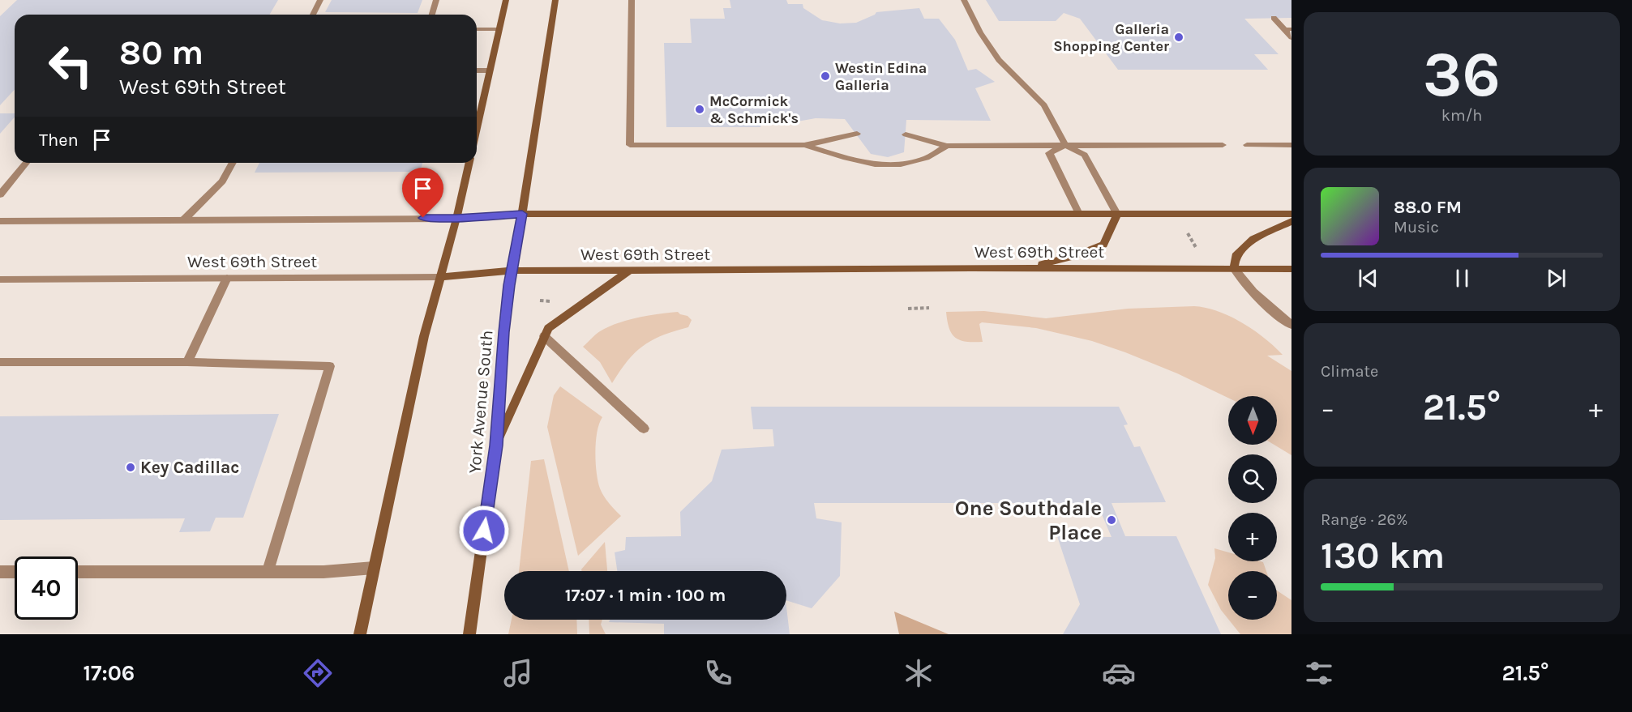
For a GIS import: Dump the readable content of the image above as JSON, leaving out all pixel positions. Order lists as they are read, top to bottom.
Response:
{
  "streets": {
    "street": ["West 69th Street", "York Avenue South"]
  },
  "crossings": [
    ["West 69th Street", "York Avenue South"]
  ],
  "places": [
    "Galleria Shopping Center",
    "Westin Edina Galleria",
    "McCormick & Schmick's",
    "Key Cadillac",
    "One Southdale Place"
  ],
  "north": "bottom",
  "page": {
    "tile": [
      ["36", "km/h"],
      "Climate",
      ["Range · 26%", "130 km"]
    ],
    "turn": ["80 m", "West 69th Street"],
    "then": "Then",
    "song": ["88.0 FM", "Music"],
    "heat": ["−", "21.5°", "+"],
    "map_buttons": ["+", "−"],
    "limit": "40",
    "trip": "17:07 · 1 min · 100 m",
    "tabs": ["17:06", "21.5°"]
  }
}
